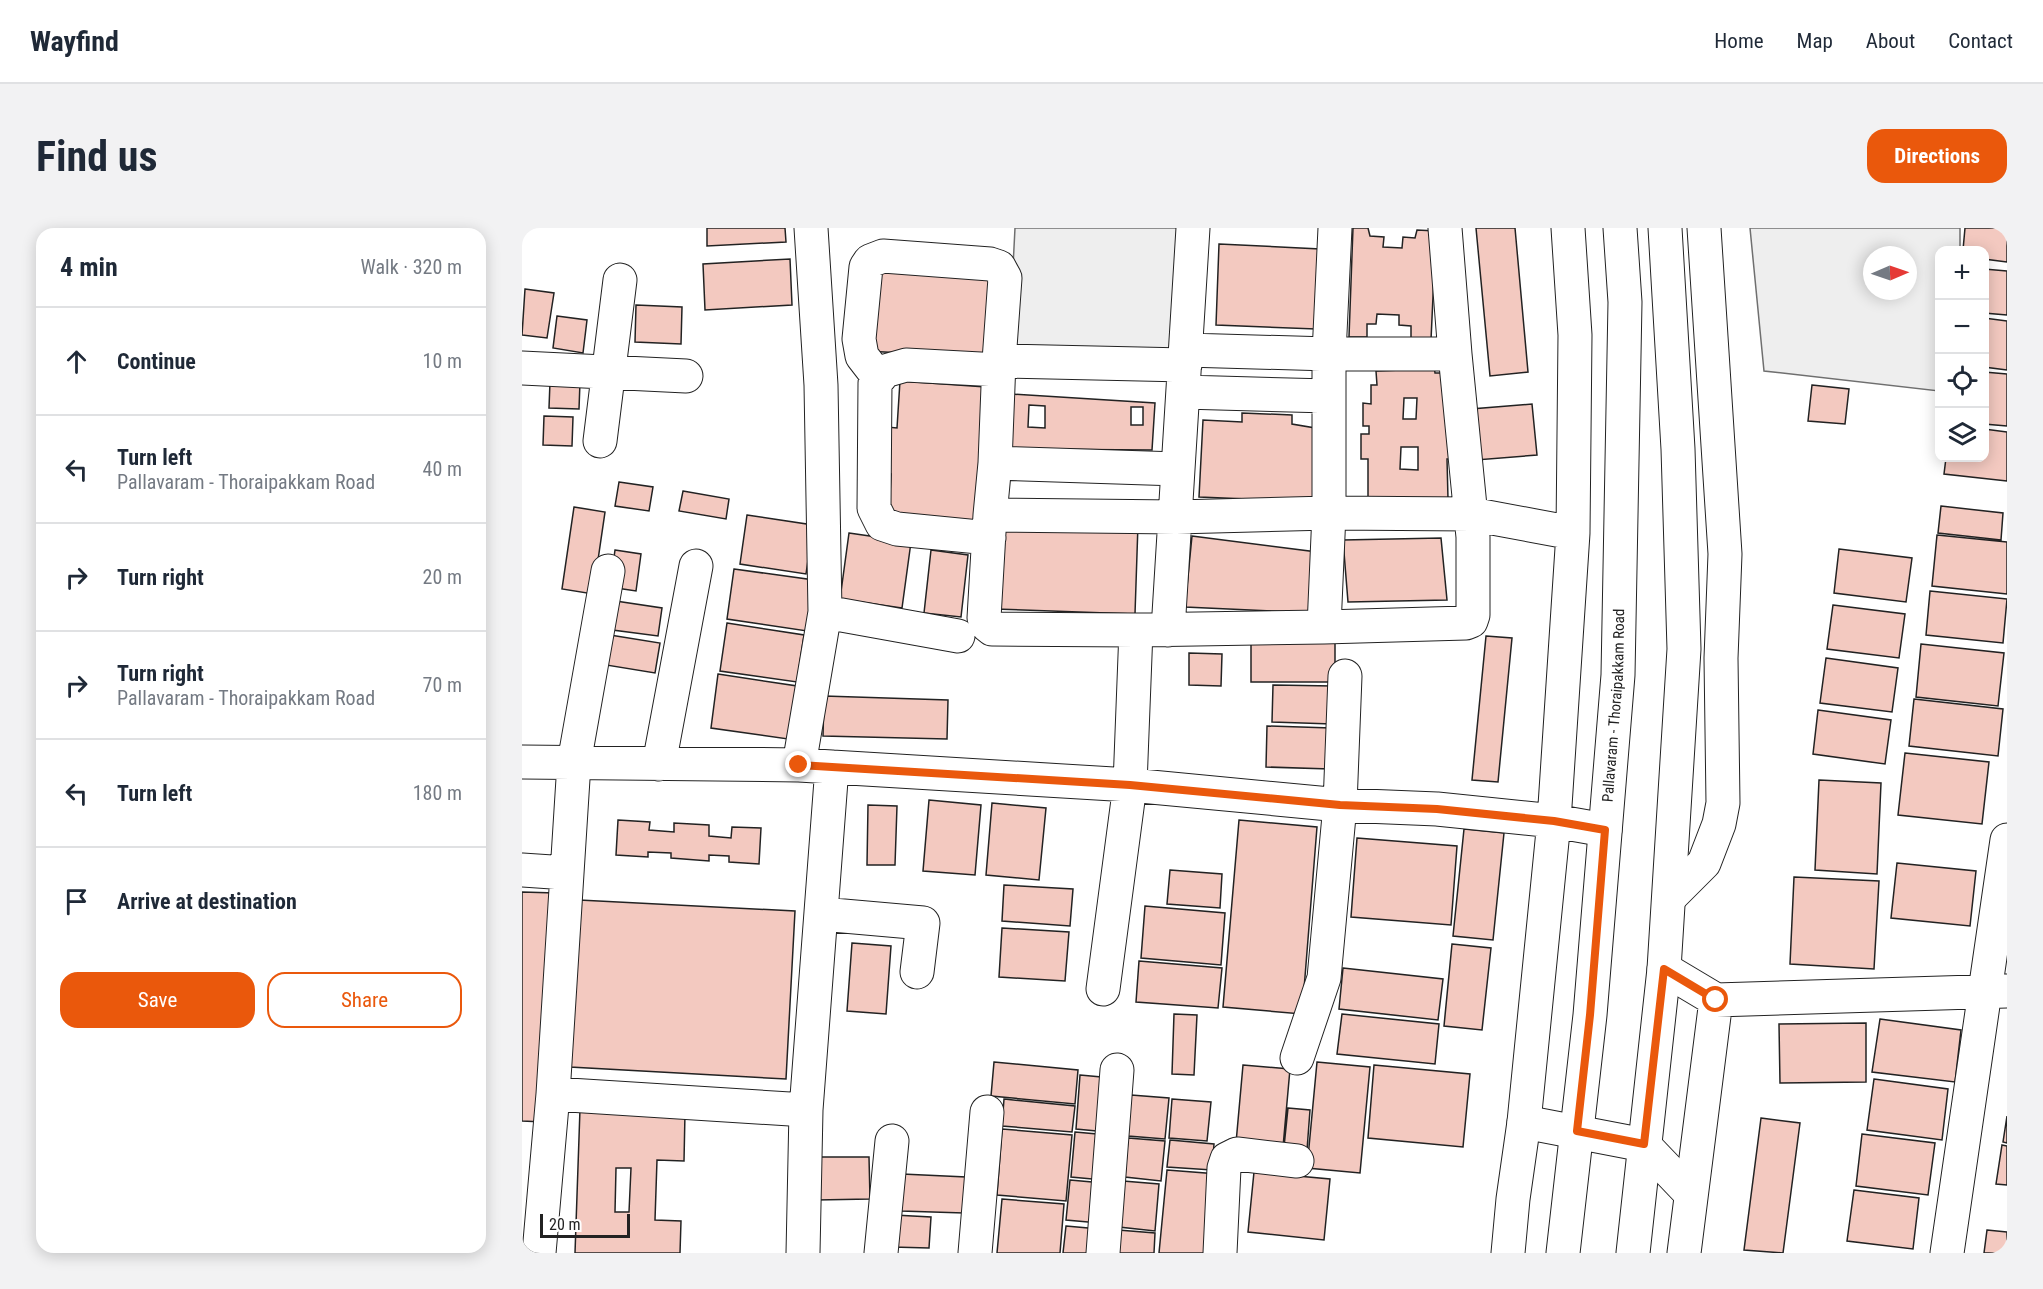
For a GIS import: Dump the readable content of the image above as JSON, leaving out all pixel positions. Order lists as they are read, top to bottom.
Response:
{
  "streets": {
    "street": ["Pallavaram - Thoraipakkam Road"]
  },
  "scale_bar": "20 m",
  "north": "right",
  "page": {
    "header": "Wayfind",
    "nav": [
      "Home",
      "Map",
      "About",
      "Contact"
    ],
    "buttons": [
      "Directions",
      ["Save", "Share"]
    ],
    "title": "Find us",
    "heading": ["4 min", "Walk · 320 m"],
    "map_buttons": ["+", "−"],
    "list": [
      ["Continue", "10 m"],
      ["Turn left", "Pallavaram - Thoraipakkam Road", "40 m"],
      ["Turn right", "20 m"],
      ["Turn right", "Pallavaram - Thoraipakkam Road", "70 m"],
      ["Turn left", "180 m"],
      "Arrive at destination"
    ],
    "scale": "20 m"
  }
}
